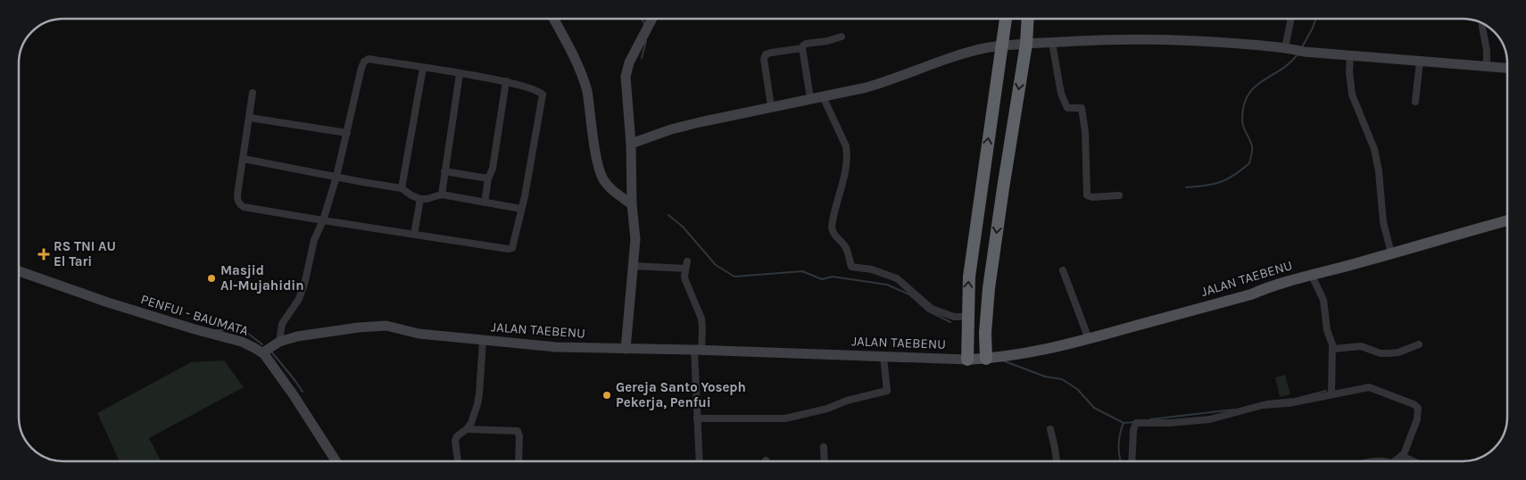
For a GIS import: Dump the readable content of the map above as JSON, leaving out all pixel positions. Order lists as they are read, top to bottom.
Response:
{
  "streets": {
    "main road": ["JALAN TAEBENU"],
    "street": ["PENFUI - BAUMATA"]
  },
  "crossings": [
    ["JALAN TAEBENU", "PENFUI - BAUMATA"]
  ],
  "places": {
    "health": ["RS TNI AU El Tari"],
    "other": ["Masjid Al-Mujahidin", "Gereja Santo Yoseph Pekerja, Penfui"]
  }
}
